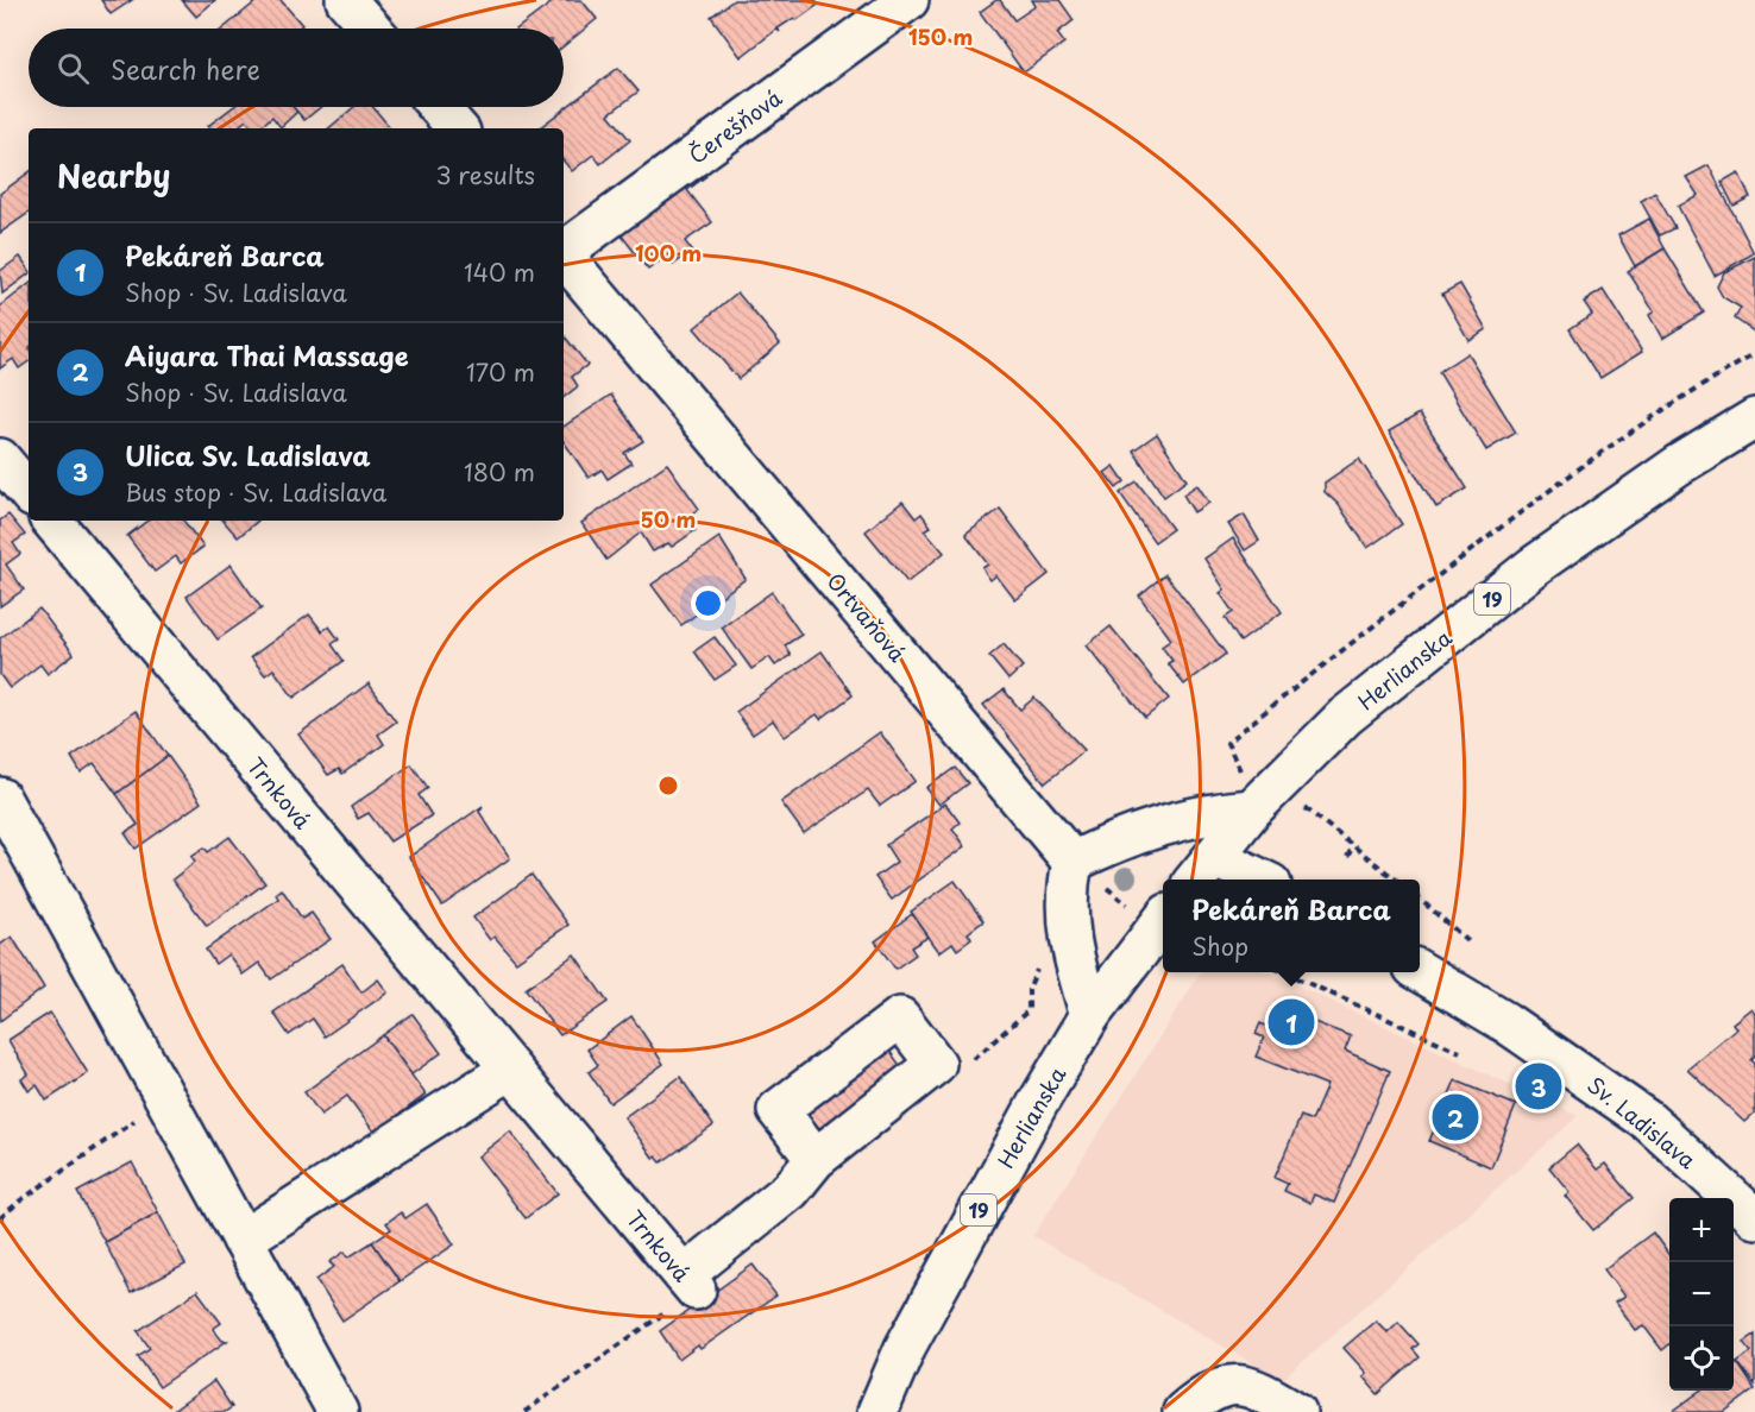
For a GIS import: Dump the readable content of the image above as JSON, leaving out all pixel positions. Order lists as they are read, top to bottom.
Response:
{
  "streets": {
    "street": [
      "Čerešňová",
      "19",
      "Ortvaňová",
      "Herlianska",
      "Trnková",
      "Sv. Ladislava"
    ]
  },
  "page": {
    "search": "Search here",
    "heading": ["Nearby", "3 results"],
    "list": [
      {
        "mark": "1",
        "name": "Pekáreň Barca",
        "note": "Shop · Sv. Ladislava",
        "value": "140 m"
      },
      {
        "mark": "2",
        "name": "Aiyara Thai Massage",
        "note": "Shop · Sv. Ladislava",
        "value": "170 m"
      },
      {
        "mark": "3",
        "name": "Ulica Sv. Ladislava",
        "note": "Bus stop · Sv. Ladislava",
        "value": "180 m"
      }
    ],
    "popup": ["Pekáreň Barca", "Shop"],
    "pins": ["1", "3", "2"],
    "map_buttons": ["+", "−"]
  },
  "rings": ["150 m", "100 m", "50 m"]
}
